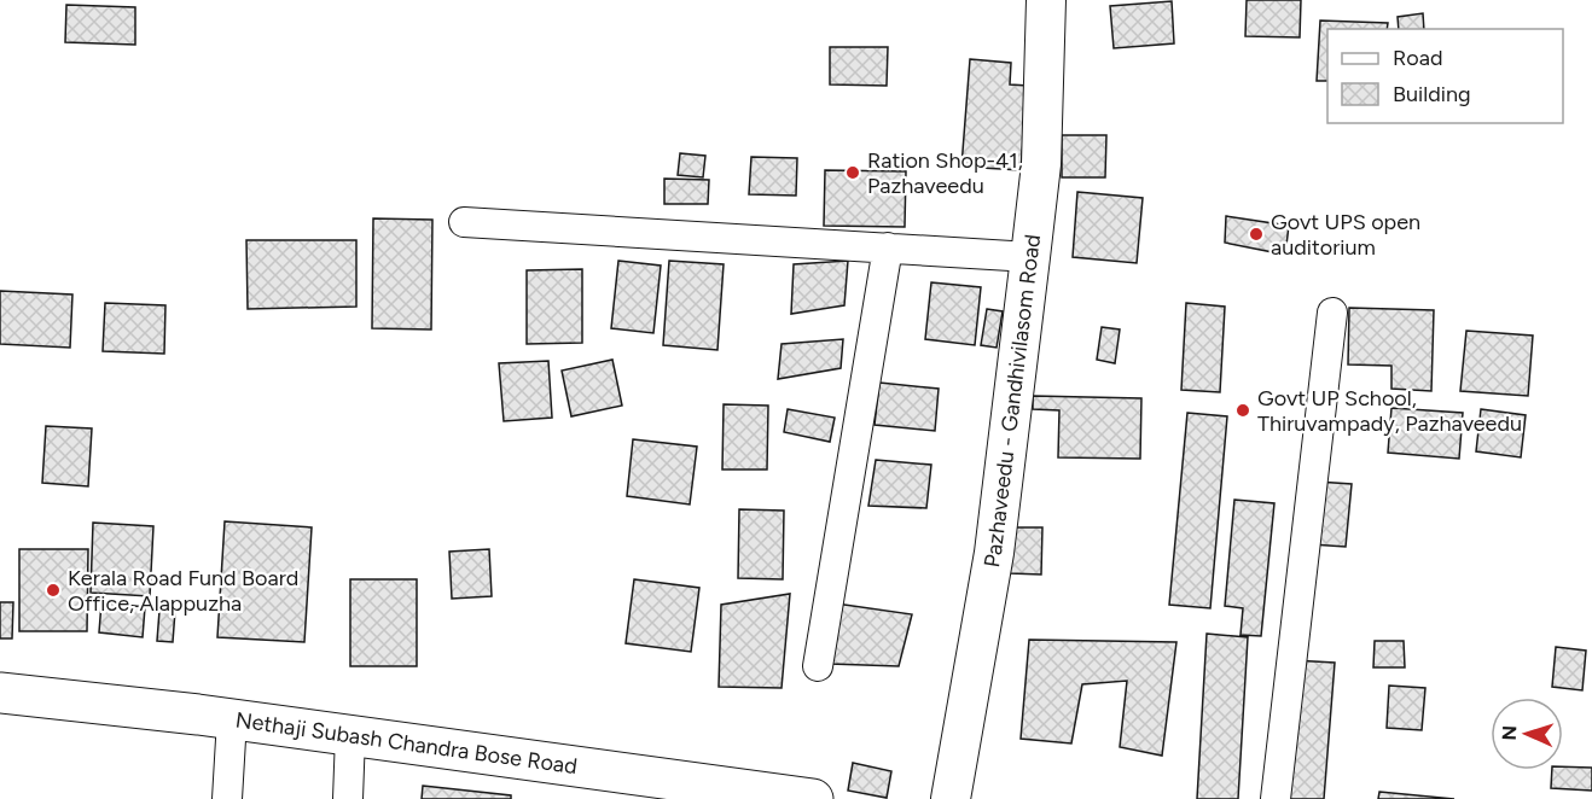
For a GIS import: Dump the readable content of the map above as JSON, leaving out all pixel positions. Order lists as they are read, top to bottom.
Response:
{
  "streets": {
    "main road": ["Nethaji Subash Chandra Bose Road"],
    "street": ["Pazhaveedu - Gandhivilasom Road"]
  },
  "places": [
    "Ration Shop-41, Pazhaveedu",
    "Govt UPS open auditorium",
    "Govt UP School, Thiruvampady, Pazhaveedu",
    "Kerala Road Fund Board Office, Alappuzha"
  ],
  "legend": ["Road", "Building"],
  "north": "left"
}
